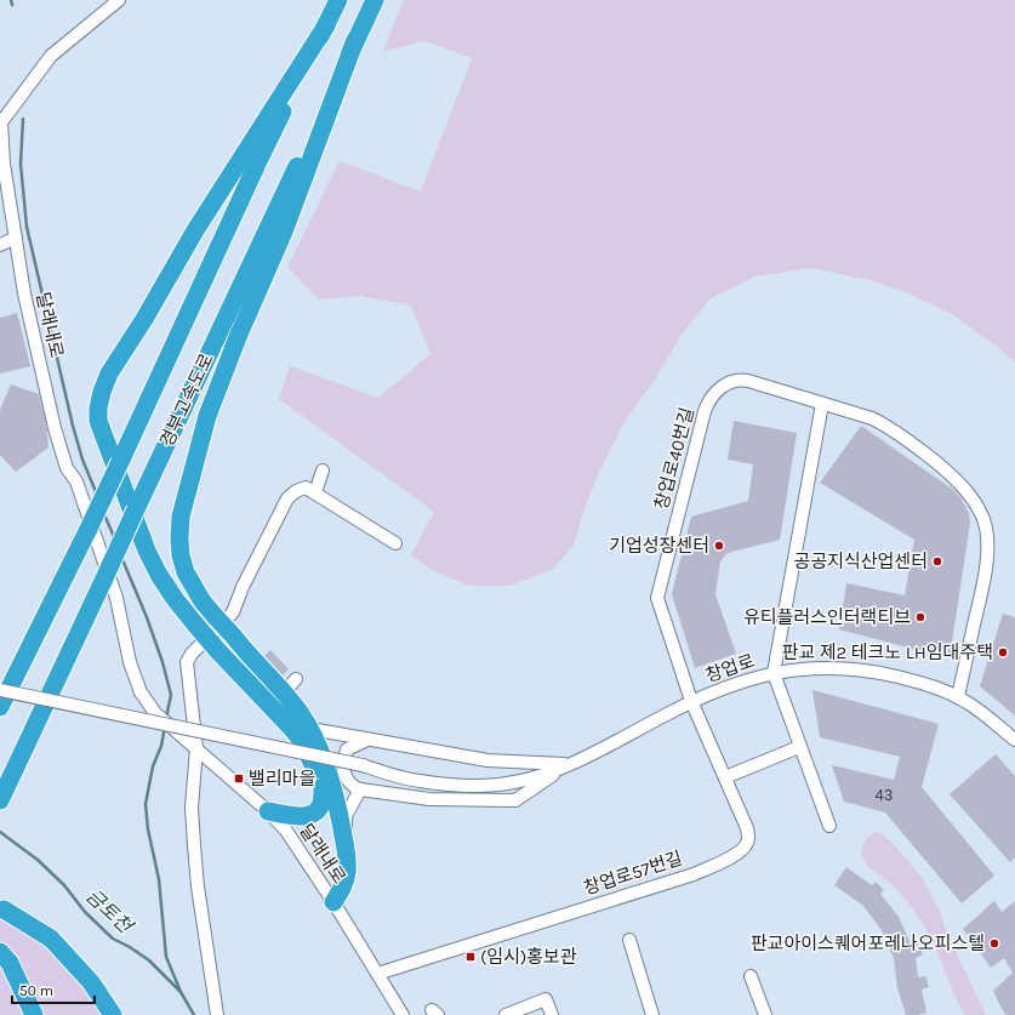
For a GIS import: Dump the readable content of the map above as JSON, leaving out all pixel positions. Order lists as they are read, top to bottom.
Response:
{
  "streets": {
    "highway": ["경부고속도로"],
    "street": [
      "달래내로",
      "창업로40번길",
      "창업로",
      "창업로57번길"
    ]
  },
  "crossings": [
    ["달래내로", "창업로57번길"],
    ["창업로40번길", "창업로"],
    ["창업로40번길", "창업로57번길"],
    ["창업로", "창업로57번길"]
  ],
  "water": ["금토천"],
  "places": {
    "other": [
      "기업성장센터",
      "공공지식산업센터",
      "유티플러스인터랙티브",
      "판교 제2 테크노 LH임대주택",
      "판교아이스퀘어포레나오피스텔"
    ],
    "transit": ["밸리마을", "(임시)홍보관"]
  },
  "house_numbers": ["43"],
  "scale_bar": "50 m"
}
